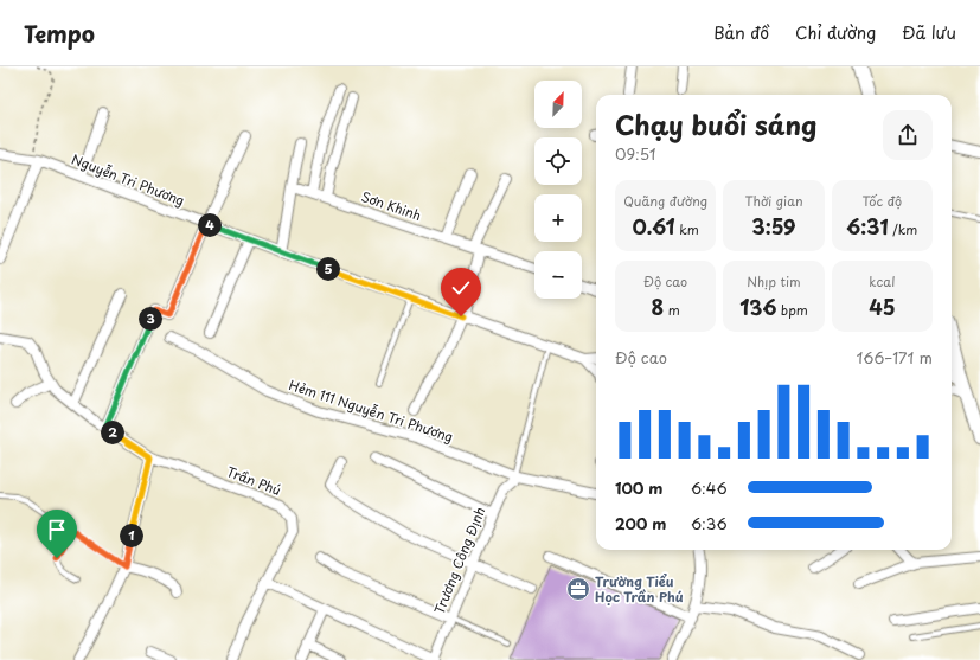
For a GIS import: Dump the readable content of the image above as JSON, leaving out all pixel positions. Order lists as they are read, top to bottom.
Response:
{
  "streets": {
    "street": [
      "Nguyễn Tri Phương",
      "Sơn Khinh",
      "Hẻm 111 Nguyễn Tri Phương",
      "Trần Phú",
      "Trương Công Định"
    ]
  },
  "crossings": [
    ["Hẻm 111 Nguyễn Tri Phương", "Trương Công Định"]
  ],
  "places": {
    "office": ["Trường Tiểu Học Trần Phú"]
  },
  "north": "top right",
  "page": {
    "header": "Tempo",
    "nav": ["Bản đồ", "Chỉ đường", "Đã lưu"],
    "map_buttons": ["+", "−"],
    "heading": ["Chạy buổi sáng", "09:51"],
    "stats": [
      ["Quãng đường", "0.61 km"],
      ["Thời gian", "3:59"],
      ["Tốc độ", "6:31 /km"],
      ["Độ cao", "8 m"],
      ["Nhịp tim", "136 bpm"],
      ["kcal", "45"]
    ],
    "pins": [
      "4",
      "5",
      "3",
      "2",
      "1"
    ],
    "chart": ["Độ cao", "166–171 m"],
    "list": [
      {
        "name": "100 m",
        "note": "6:46"
      },
      {
        "name": "200 m",
        "note": "6:36"
      }
    ]
  }
}
